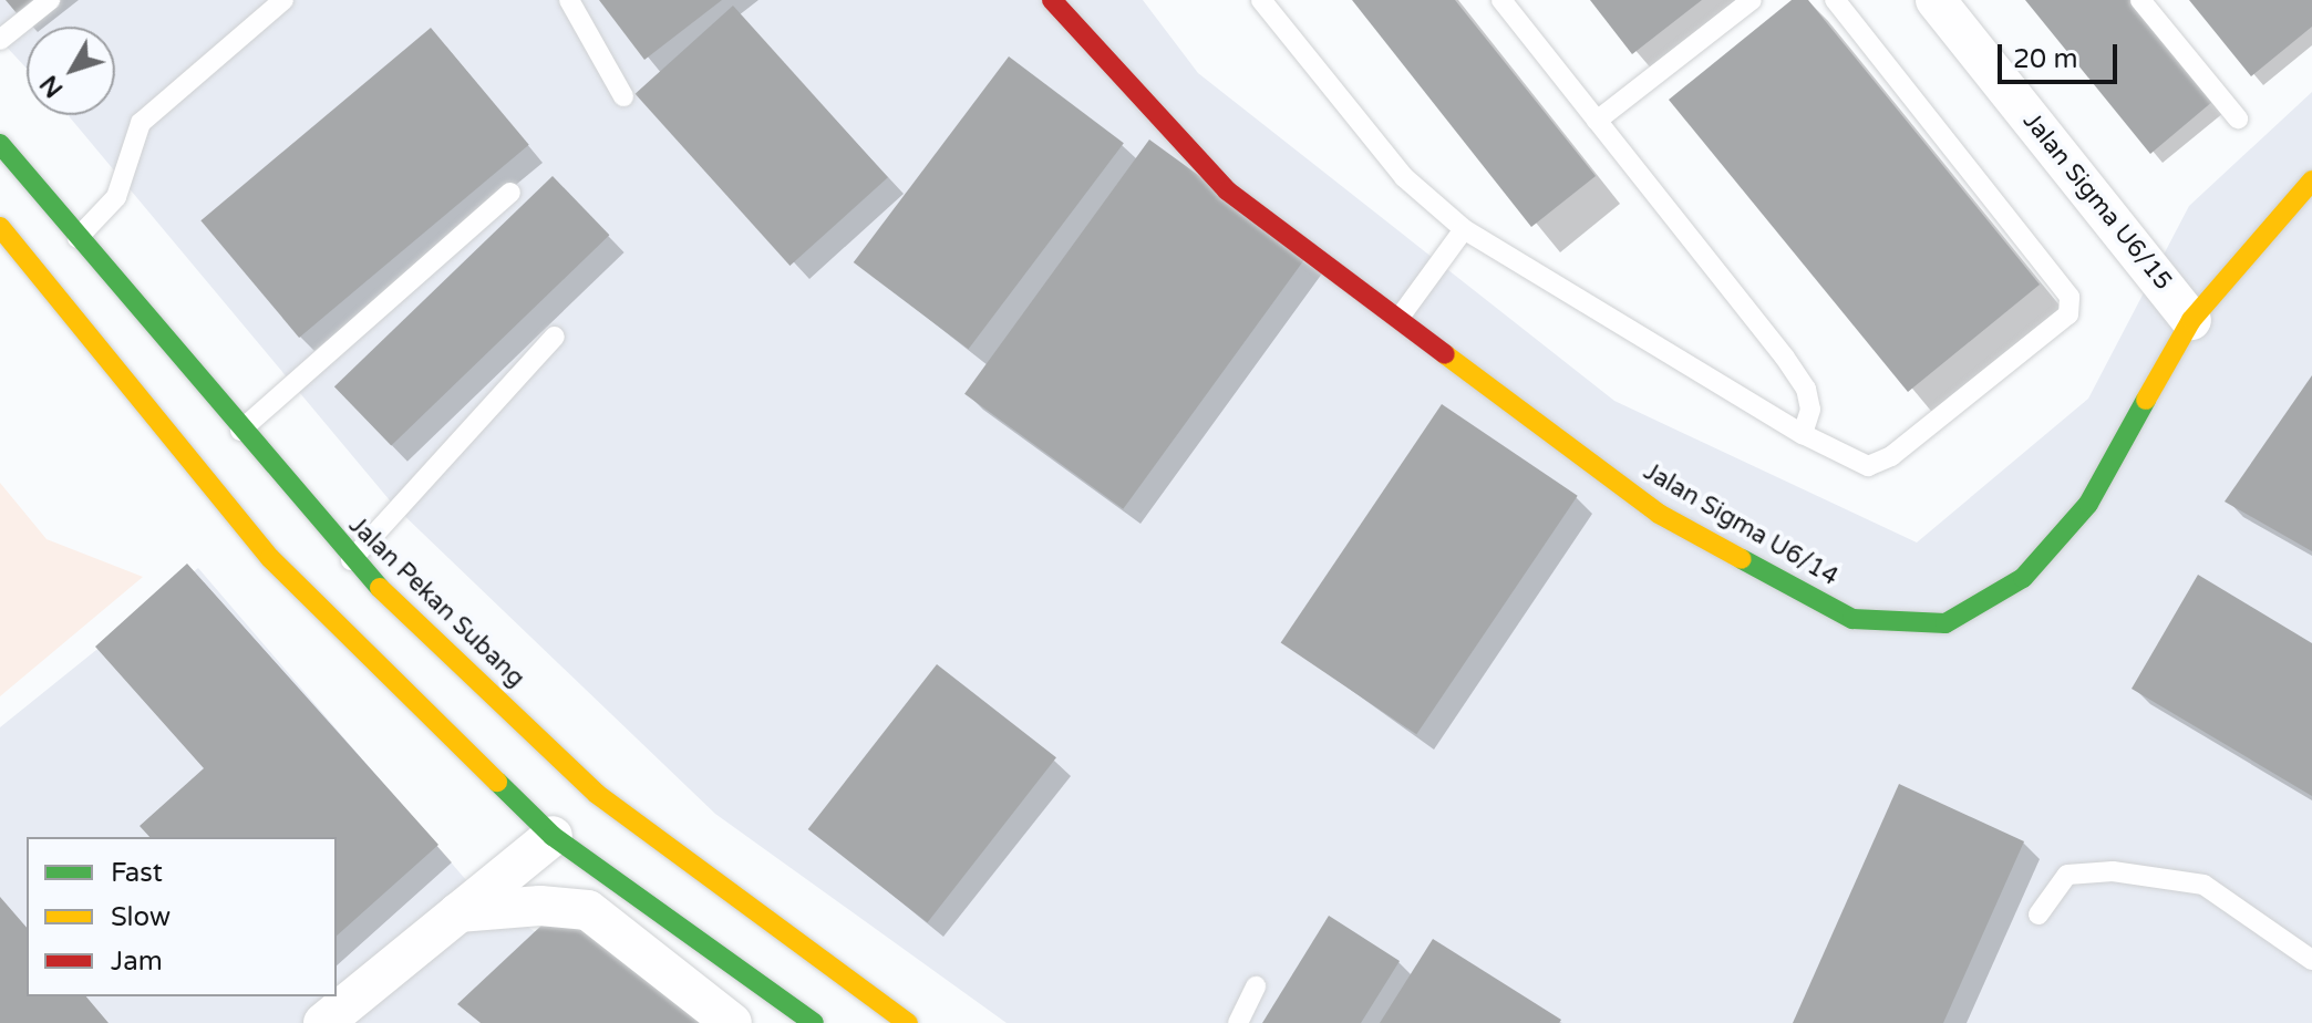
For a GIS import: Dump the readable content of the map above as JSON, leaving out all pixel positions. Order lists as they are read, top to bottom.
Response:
{
  "streets": {
    "main road": ["Jalan Sigma U6/14", "Jalan Pekan Subang"],
    "street": ["Jalan Sigma U6/15"]
  },
  "crossings": [
    ["Jalan Sigma U6/15", "Jalan Sigma U6/14"]
  ],
  "legend": ["Fast", "Slow", "Jam"],
  "scale_bar": "20 m",
  "north": "bottom left"
}
